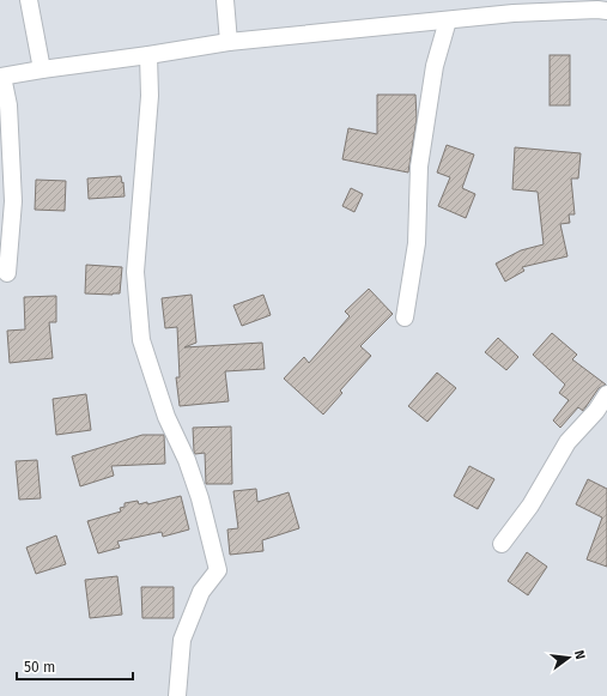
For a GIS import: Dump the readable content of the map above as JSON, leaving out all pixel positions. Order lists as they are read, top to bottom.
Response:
{
  "scale_bar": "50 m",
  "north": "right"
}
